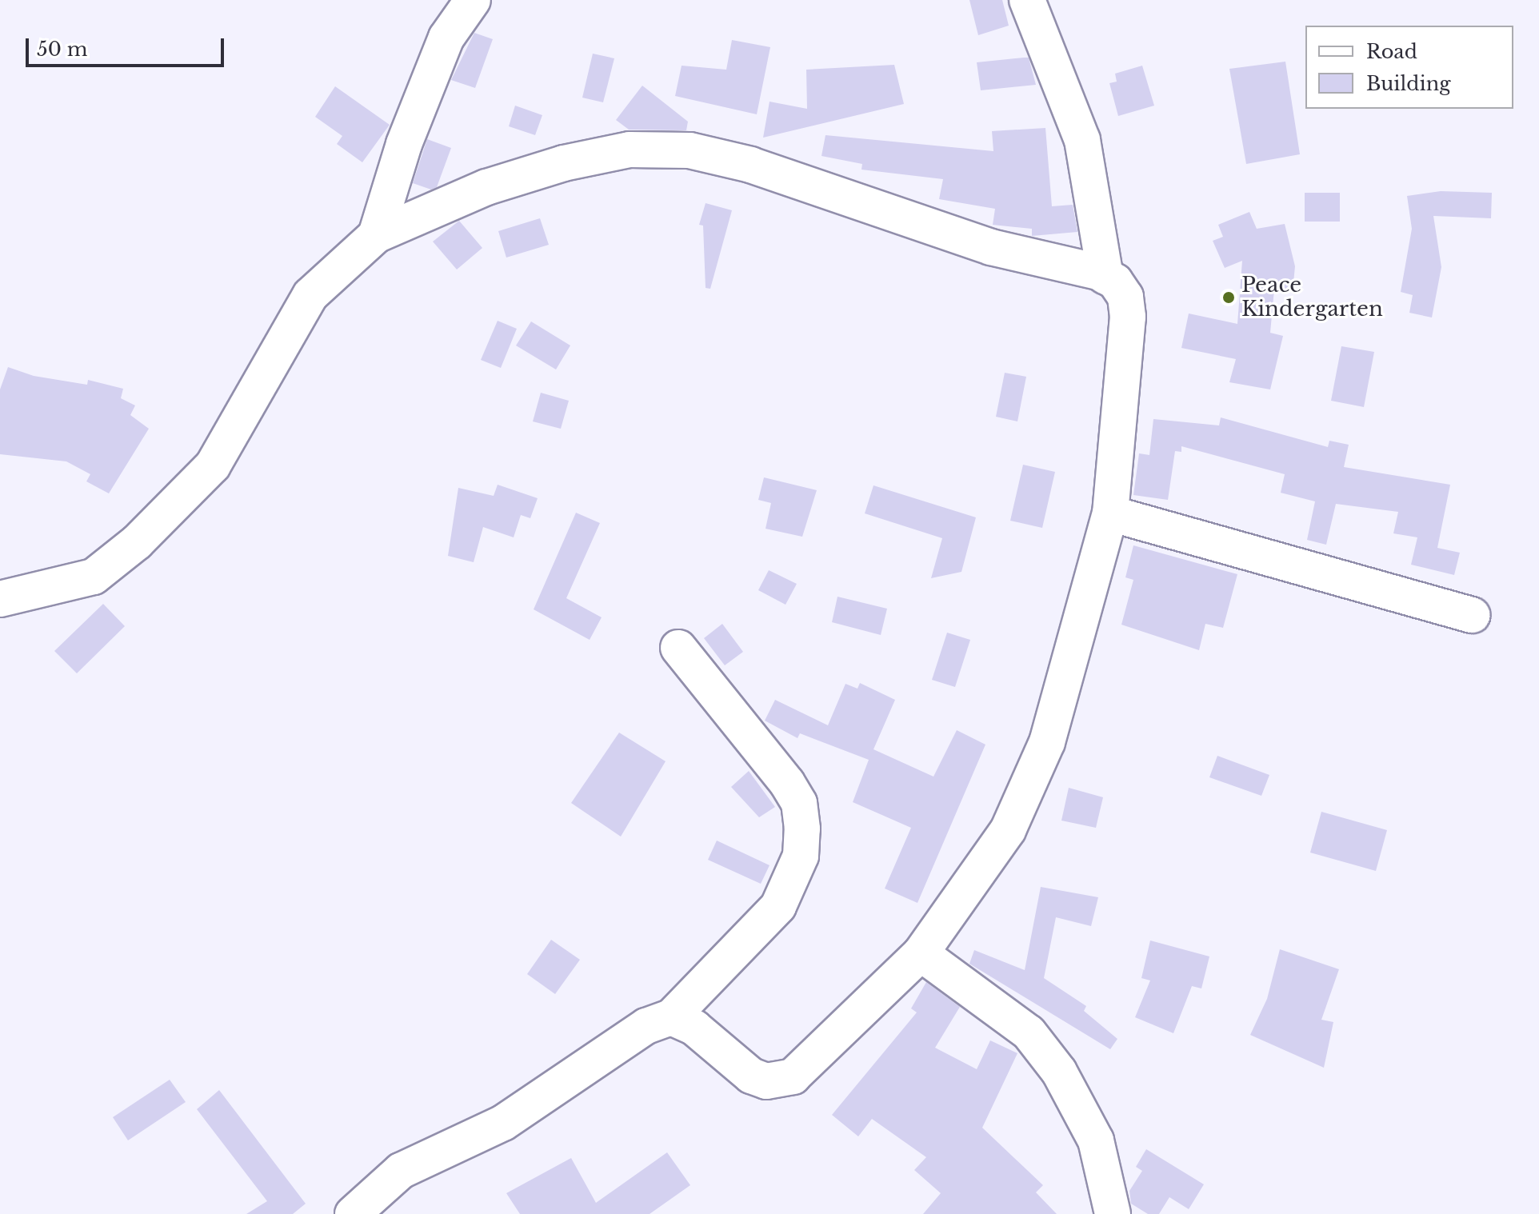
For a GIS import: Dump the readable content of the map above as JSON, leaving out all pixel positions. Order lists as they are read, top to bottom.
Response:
{
  "places": ["Peace Kindergarten"],
  "legend": ["Road", "Building"],
  "scale_bar": "50 m"
}
